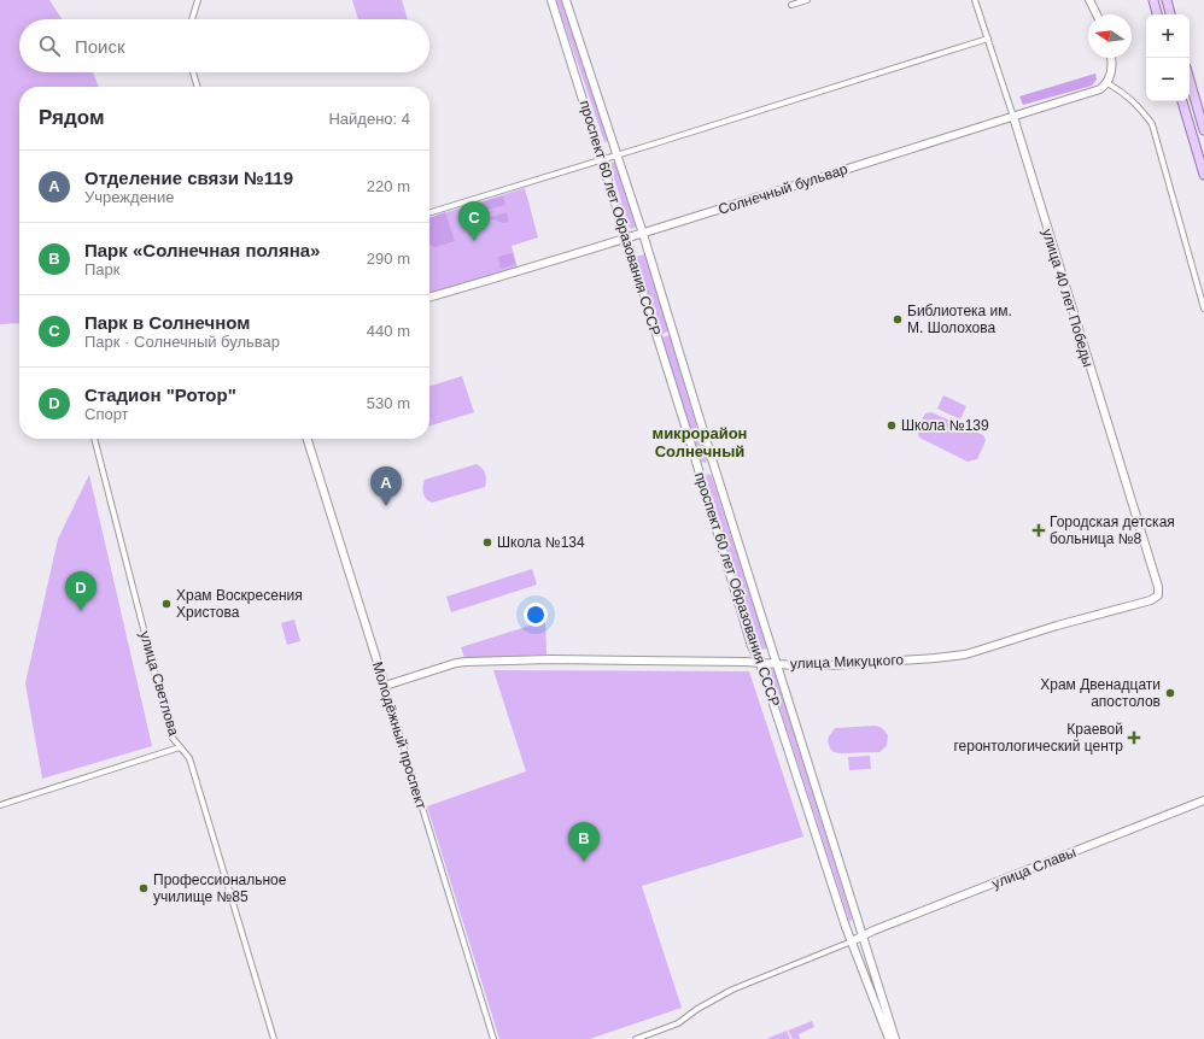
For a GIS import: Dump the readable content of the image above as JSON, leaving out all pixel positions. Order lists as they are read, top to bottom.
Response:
{
  "streets": {
    "main road": [
      "Солнечный бульвар",
      "проспект 60 лет Образования СССР",
      "улица 40 лет Победы",
      "улица Микуцкого",
      "Молодёжный проспект",
      "улица Славы"
    ],
    "street": ["улица Светлова"]
  },
  "crossings": [
    ["Солнечный бульвар", "проспект 60 лет Образования СССР"],
    ["Солнечный бульвар", "улица 40 лет Победы"],
    ["проспект 60 лет Образования СССР", "улица Микуцкого"],
    ["проспект 60 лет Образования СССР", "улица Славы"],
    ["улица 40 лет Победы", "улица Микуцкого"],
    ["улица Микуцкого", "Молодёжный проспект"]
  ],
  "districts": ["микрорайон Солнечный"],
  "places": {
    "other": [
      "Библиотека им. М. Шолохова",
      "Школа №139",
      "Школа №134",
      "Храм Воскресения Христова",
      "Храм Двенадцати апостолов",
      "Профессиональное училище №85"
    ],
    "health": ["Городская детская больница №8", "Краевой геронтологический центр"]
  },
  "north": "left",
  "page": {
    "map_buttons": ["+", "−"],
    "search": "Поиск",
    "heading": ["Рядом", "Найдено: 4"],
    "list": [
      {
        "mark": "A",
        "name": "Отделение связи №119",
        "note": "Учреждение",
        "value": "220 m"
      },
      {
        "mark": "B",
        "name": "Парк «Солнечная поляна»",
        "note": "Парк",
        "value": "290 m"
      },
      {
        "mark": "C",
        "name": "Парк в Солнечном",
        "note": "Парк · Солнечный бульвар",
        "value": "440 m"
      },
      {
        "mark": "D",
        "name": "Стадион \"Ротор\"",
        "note": "Спорт",
        "value": "530 m"
      }
    ],
    "pins": [
      "C",
      "A",
      "D",
      "B"
    ]
  }
}
